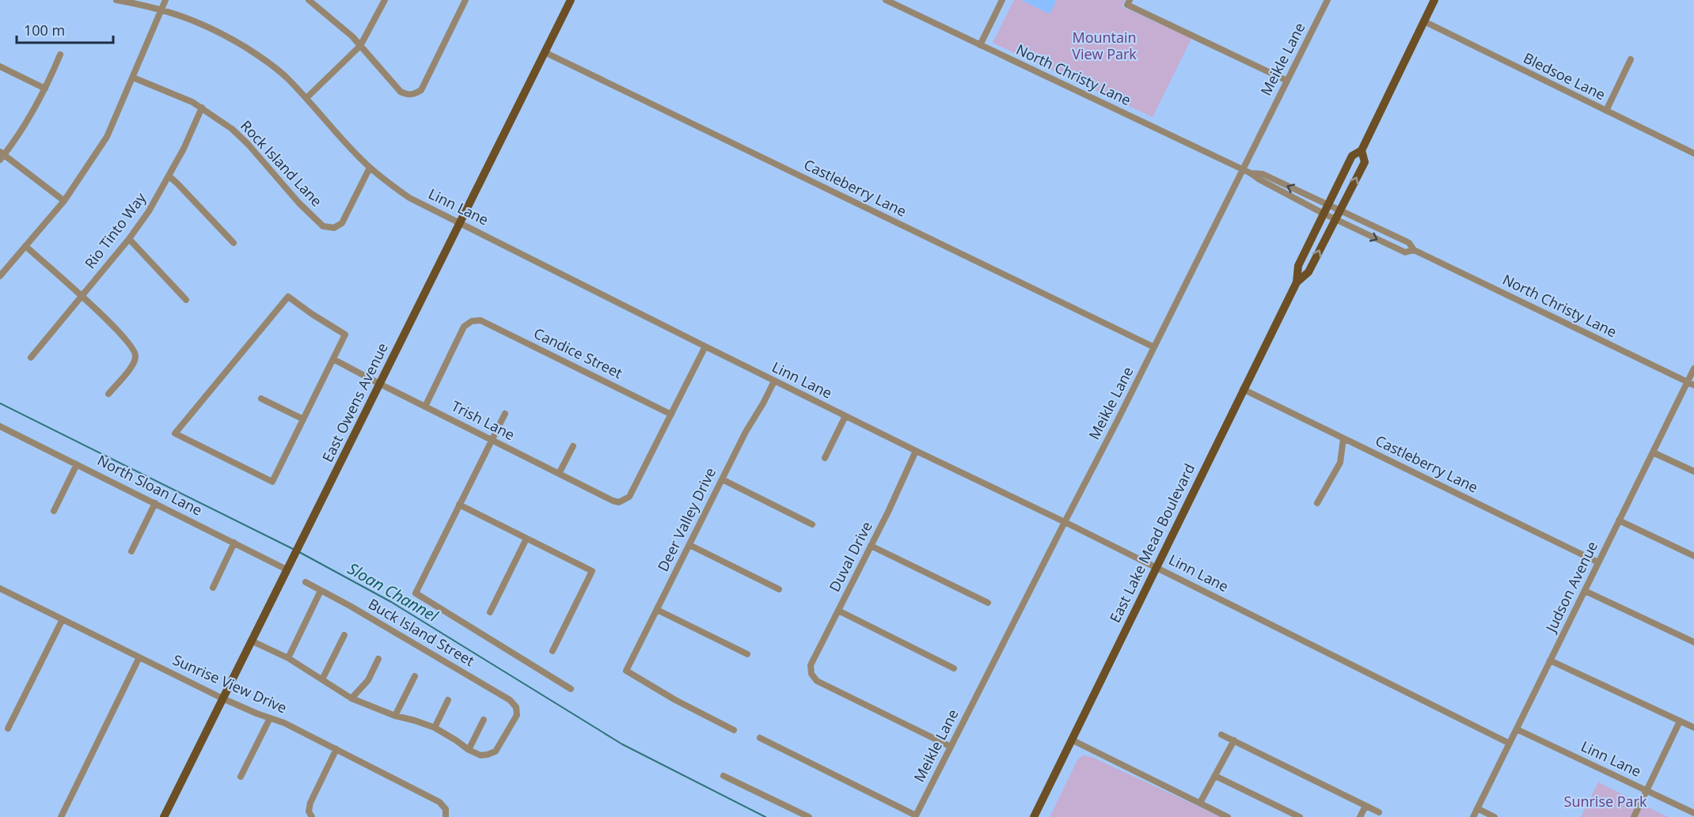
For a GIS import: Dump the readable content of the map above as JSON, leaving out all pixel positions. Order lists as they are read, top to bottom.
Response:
{
  "streets": {
    "main road": ["East Owens Avenue", "East Lake Mead Boulevard"],
    "street": [
      "Meikle Lane",
      "North Christy Lane",
      "Bledsoe Lane",
      "Rock Island Lane",
      "Castleberry Lane",
      "Linn Lane",
      "Rio Tinto Way",
      "Candice Street",
      "Trish Lane",
      "North Sloan Lane",
      "Deer Valley Drive",
      "Duval Drive",
      "Judson Avenue",
      "Buck Island Street",
      "Sunrise View Drive"
    ]
  },
  "crossings": [
    ["Meikle Lane", "North Christy Lane"],
    ["Meikle Lane", "Castleberry Lane"],
    ["Meikle Lane", "Linn Lane"],
    ["Meikle Lane", "Duval Drive"],
    ["North Christy Lane", "East Lake Mead Boulevard"],
    ["North Christy Lane", "Judson Avenue"],
    ["Bledsoe Lane", "East Lake Mead Boulevard"],
    ["Rock Island Lane", "Linn Lane"],
    ["Rock Island Lane", "Rio Tinto Way"],
    ["Castleberry Lane", "East Owens Avenue"],
    ["Castleberry Lane", "East Lake Mead Boulevard"],
    ["Castleberry Lane", "Judson Avenue"],
    ["Linn Lane", "East Owens Avenue"],
    ["Linn Lane", "Deer Valley Drive"],
    ["Linn Lane", "East Lake Mead Boulevard"],
    ["Linn Lane", "Duval Drive"],
    ["Linn Lane", "Judson Avenue"],
    ["Candice Street", "Trish Lane"],
    ["East Owens Avenue", "Trish Lane"],
    ["East Owens Avenue", "North Sloan Lane"],
    ["East Owens Avenue", "Sunrise View Drive"]
  ],
  "water": ["Sloan Channel"],
  "parks": ["Mountain View Park", "Sunrise Park"],
  "scale_bar": "100 m"
}
